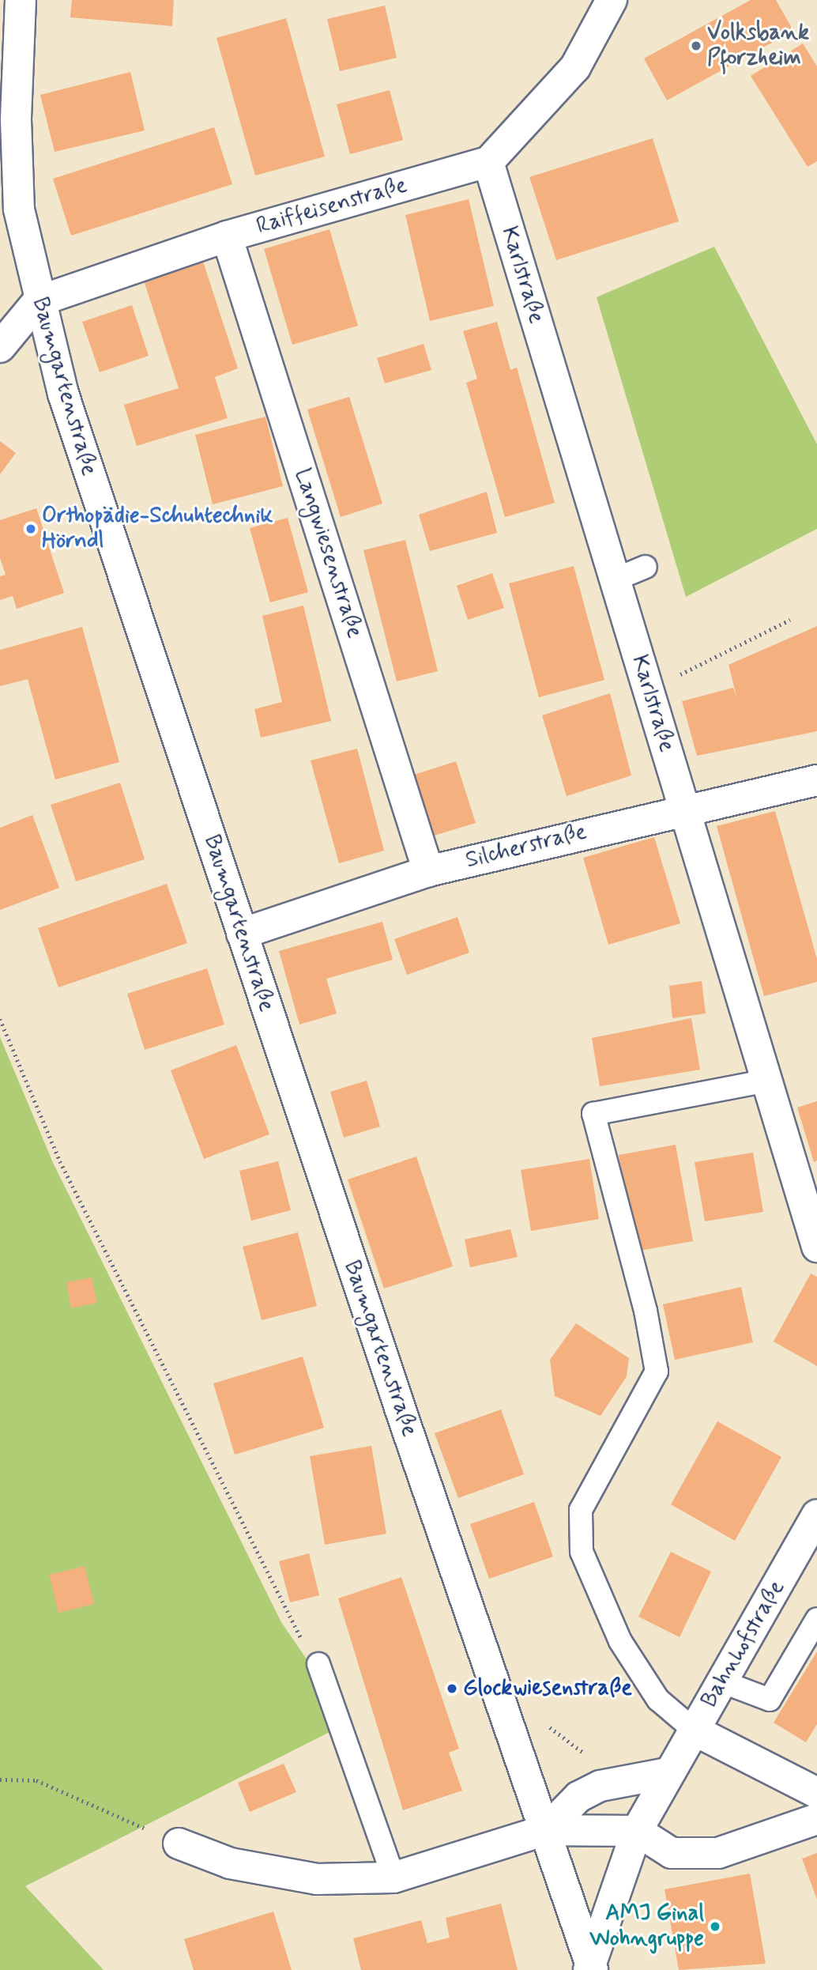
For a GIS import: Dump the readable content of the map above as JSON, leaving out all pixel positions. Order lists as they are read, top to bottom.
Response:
{
  "streets": {
    "street": [
      "Raiffeisenstraße",
      "Karlstraße",
      "Baumgartenstraße",
      "Langwiesenstraße",
      "Silcherstraße",
      "Bahnhofstraße"
    ]
  },
  "crossings": [
    ["Raiffeisenstraße", "Karlstraße"],
    ["Raiffeisenstraße", "Baumgartenstraße"],
    ["Raiffeisenstraße", "Langwiesenstraße"],
    ["Karlstraße", "Silcherstraße"],
    ["Baumgartenstraße", "Silcherstraße"],
    ["Baumgartenstraße", "Bahnhofstraße"],
    ["Langwiesenstraße", "Silcherstraße"]
  ],
  "places": [
    "Volksbank Pforzheim",
    "Orthopädie-Schuhtechnik Hörndl",
    "Glockwiesenstraße",
    "AMJ Ginal Wohngruppe"
  ]
}
